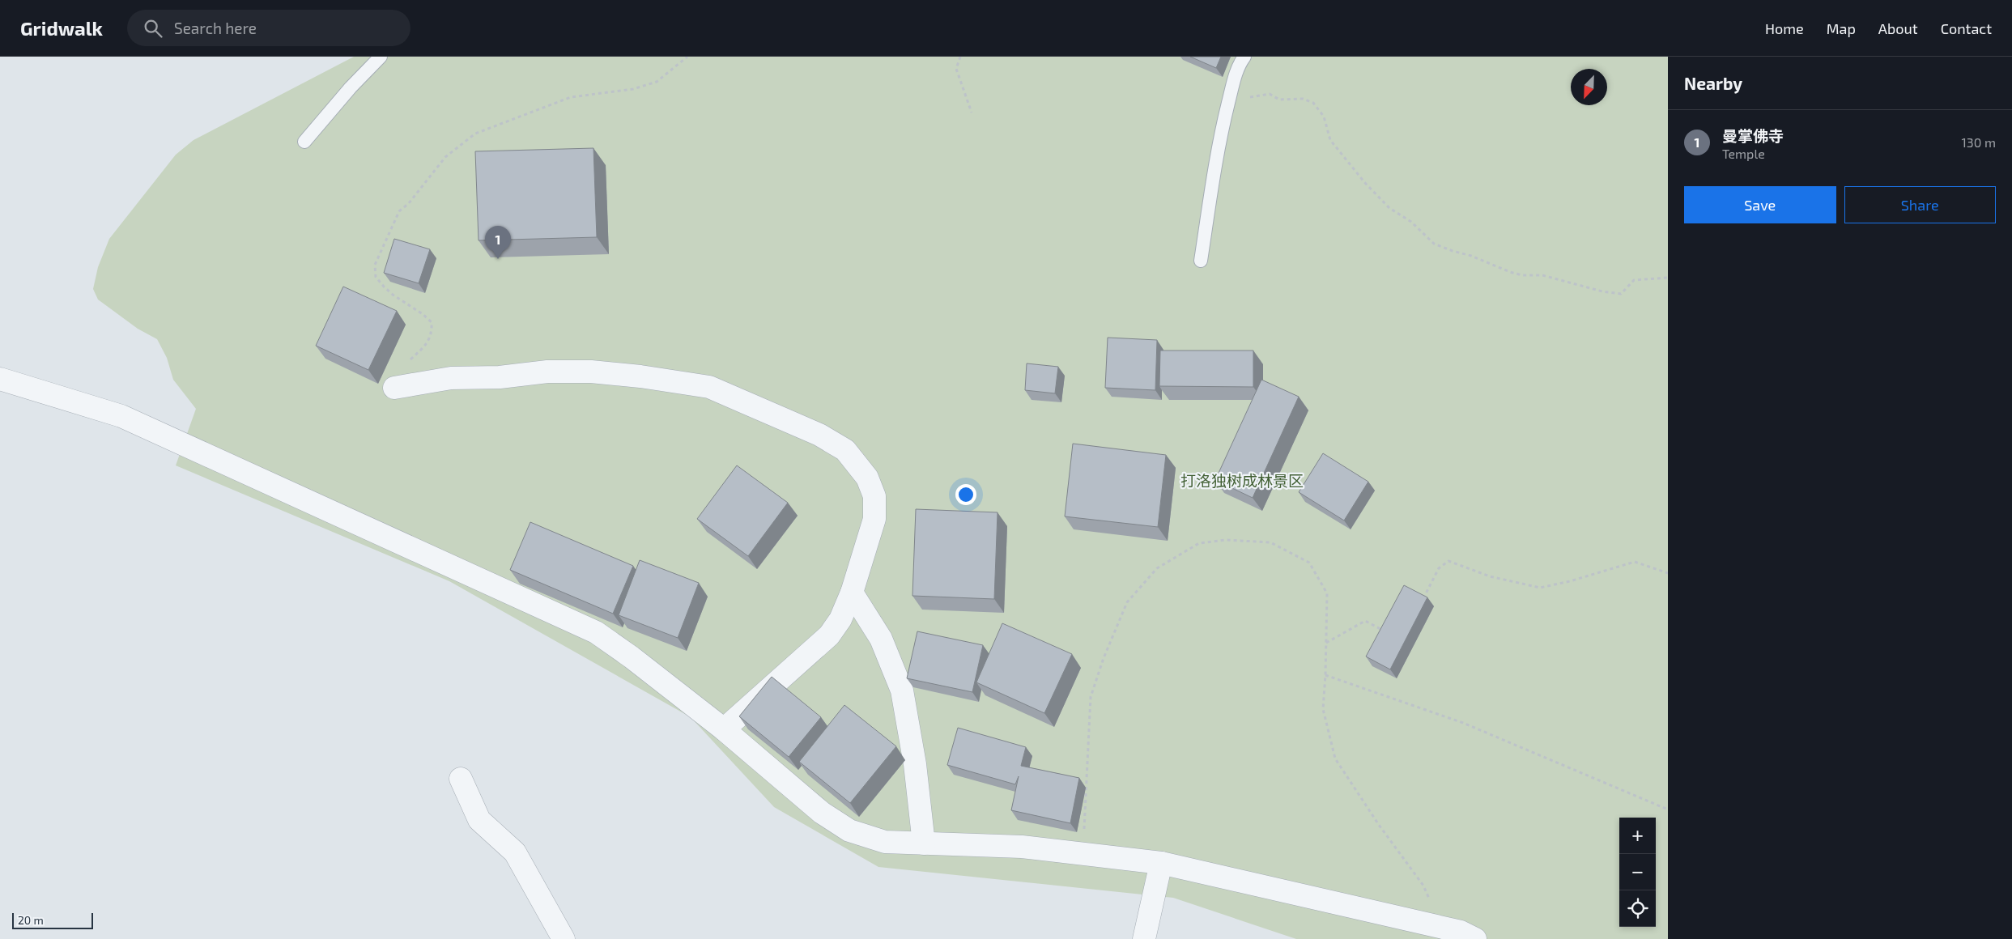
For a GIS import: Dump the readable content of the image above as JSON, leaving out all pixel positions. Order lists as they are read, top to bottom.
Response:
{
  "parks": ["打洛独树成林景区"],
  "scale_bar": "20 m",
  "north": "bottom left",
  "page": {
    "header": "Gridwalk",
    "search": "Search here",
    "nav": [
      "Home",
      "Map",
      "About",
      "Contact"
    ],
    "heading": "Nearby",
    "list": [
      {
        "mark": "1",
        "name": "曼掌佛寺",
        "note": "Temple",
        "value": "130 m"
      }
    ],
    "buttons": ["Save", "Share"],
    "pins": "1",
    "map_buttons": ["+", "−"],
    "scale": "20 m"
  }
}
